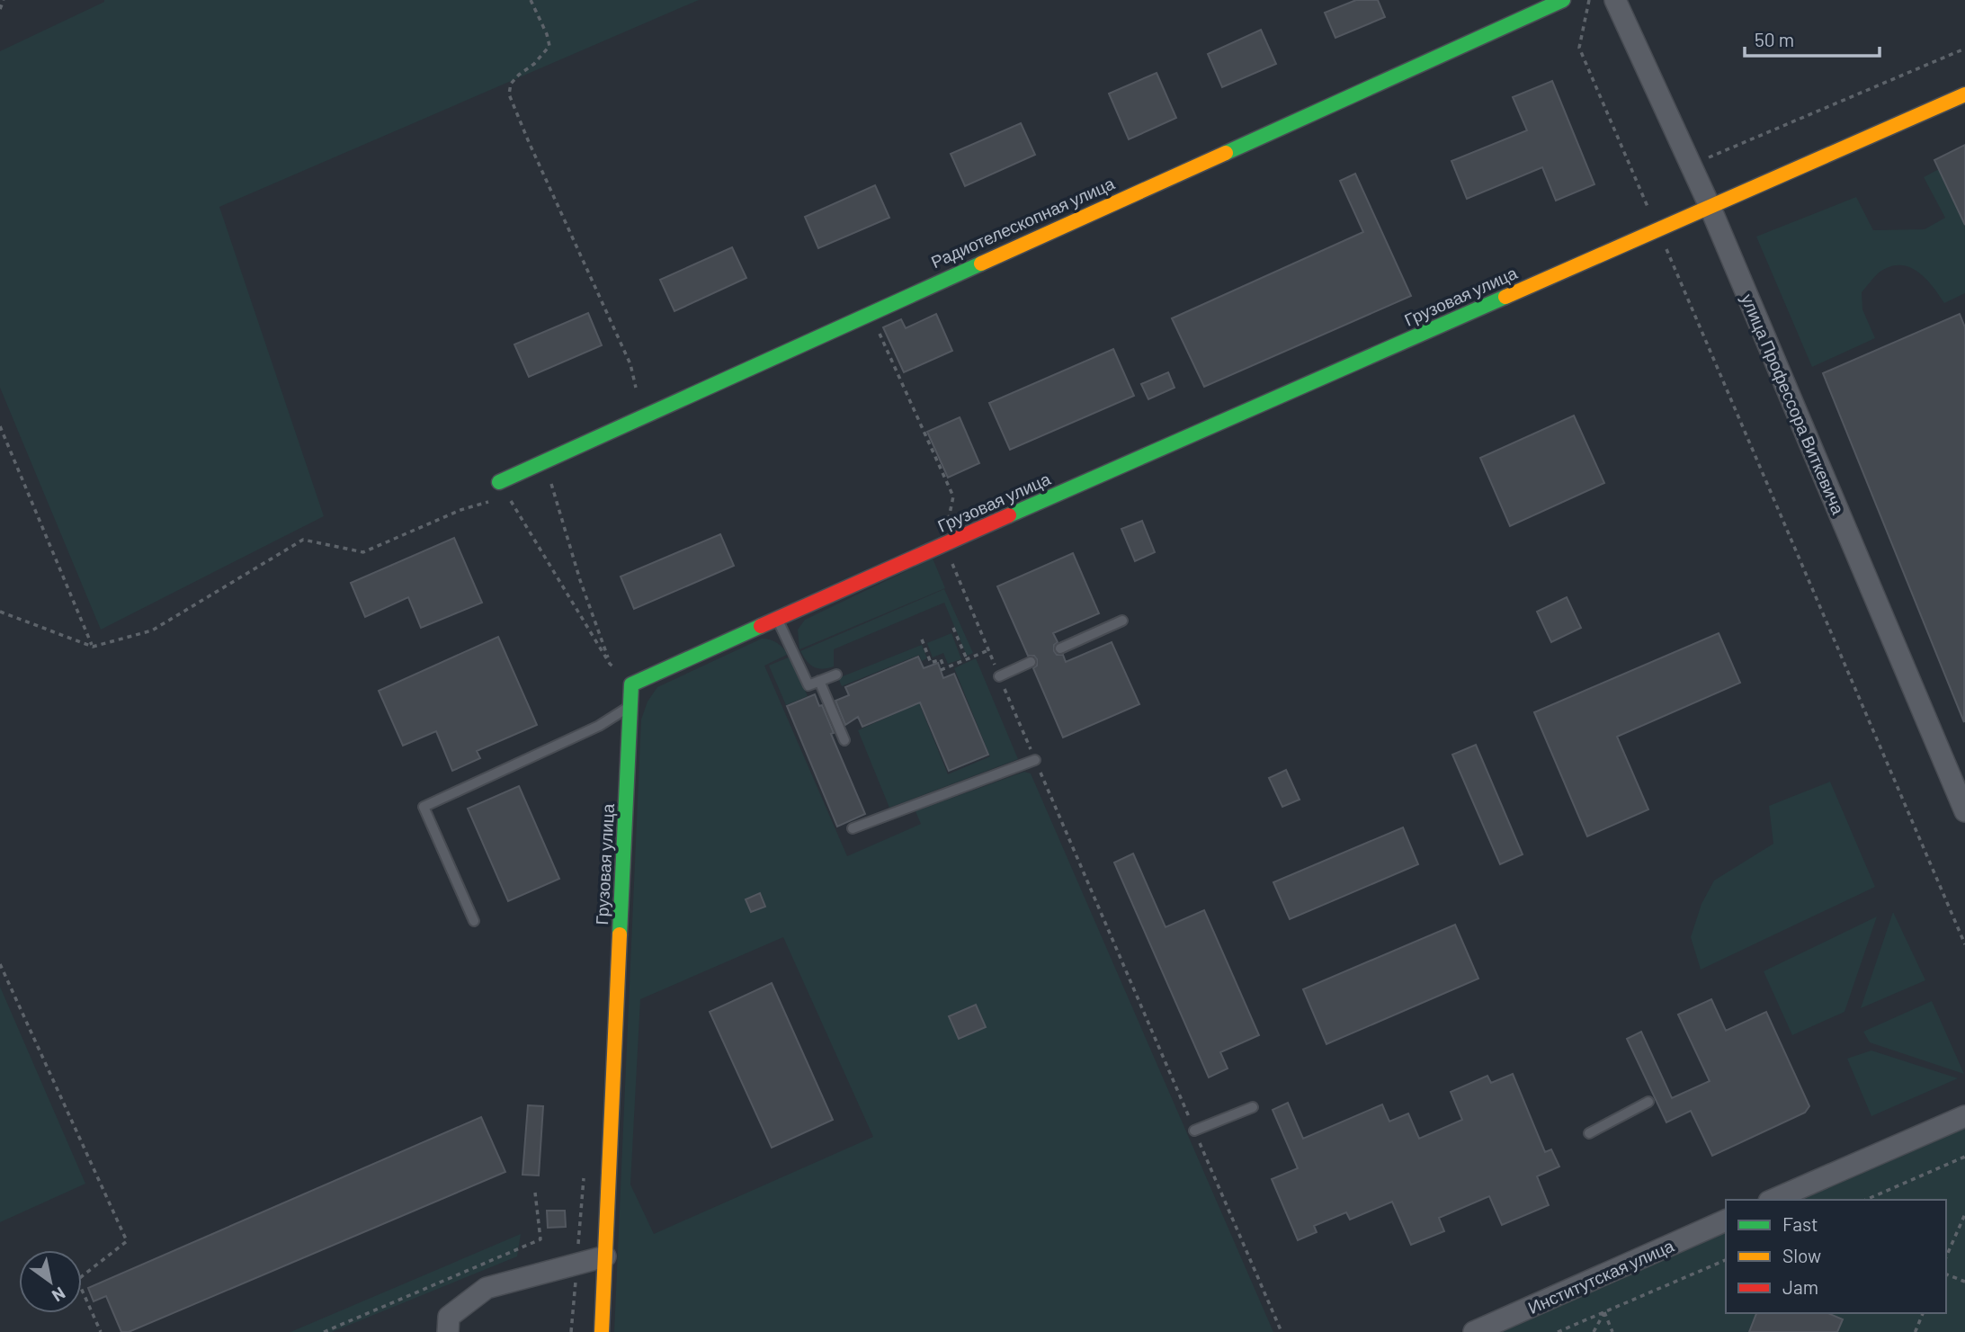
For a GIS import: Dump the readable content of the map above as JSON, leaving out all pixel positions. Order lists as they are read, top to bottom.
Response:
{
  "streets": {
    "street": [
      "Радиотелескопная улица",
      "Грузовая улица",
      "улица Профессора Виткевича",
      "Институтская улица"
    ]
  },
  "crossings": [
    ["Грузовая улица", "улица Профессора Виткевича"]
  ],
  "legend": ["Fast", "Slow", "Jam"],
  "scale_bar": "50 m",
  "north": "bottom right"
}
